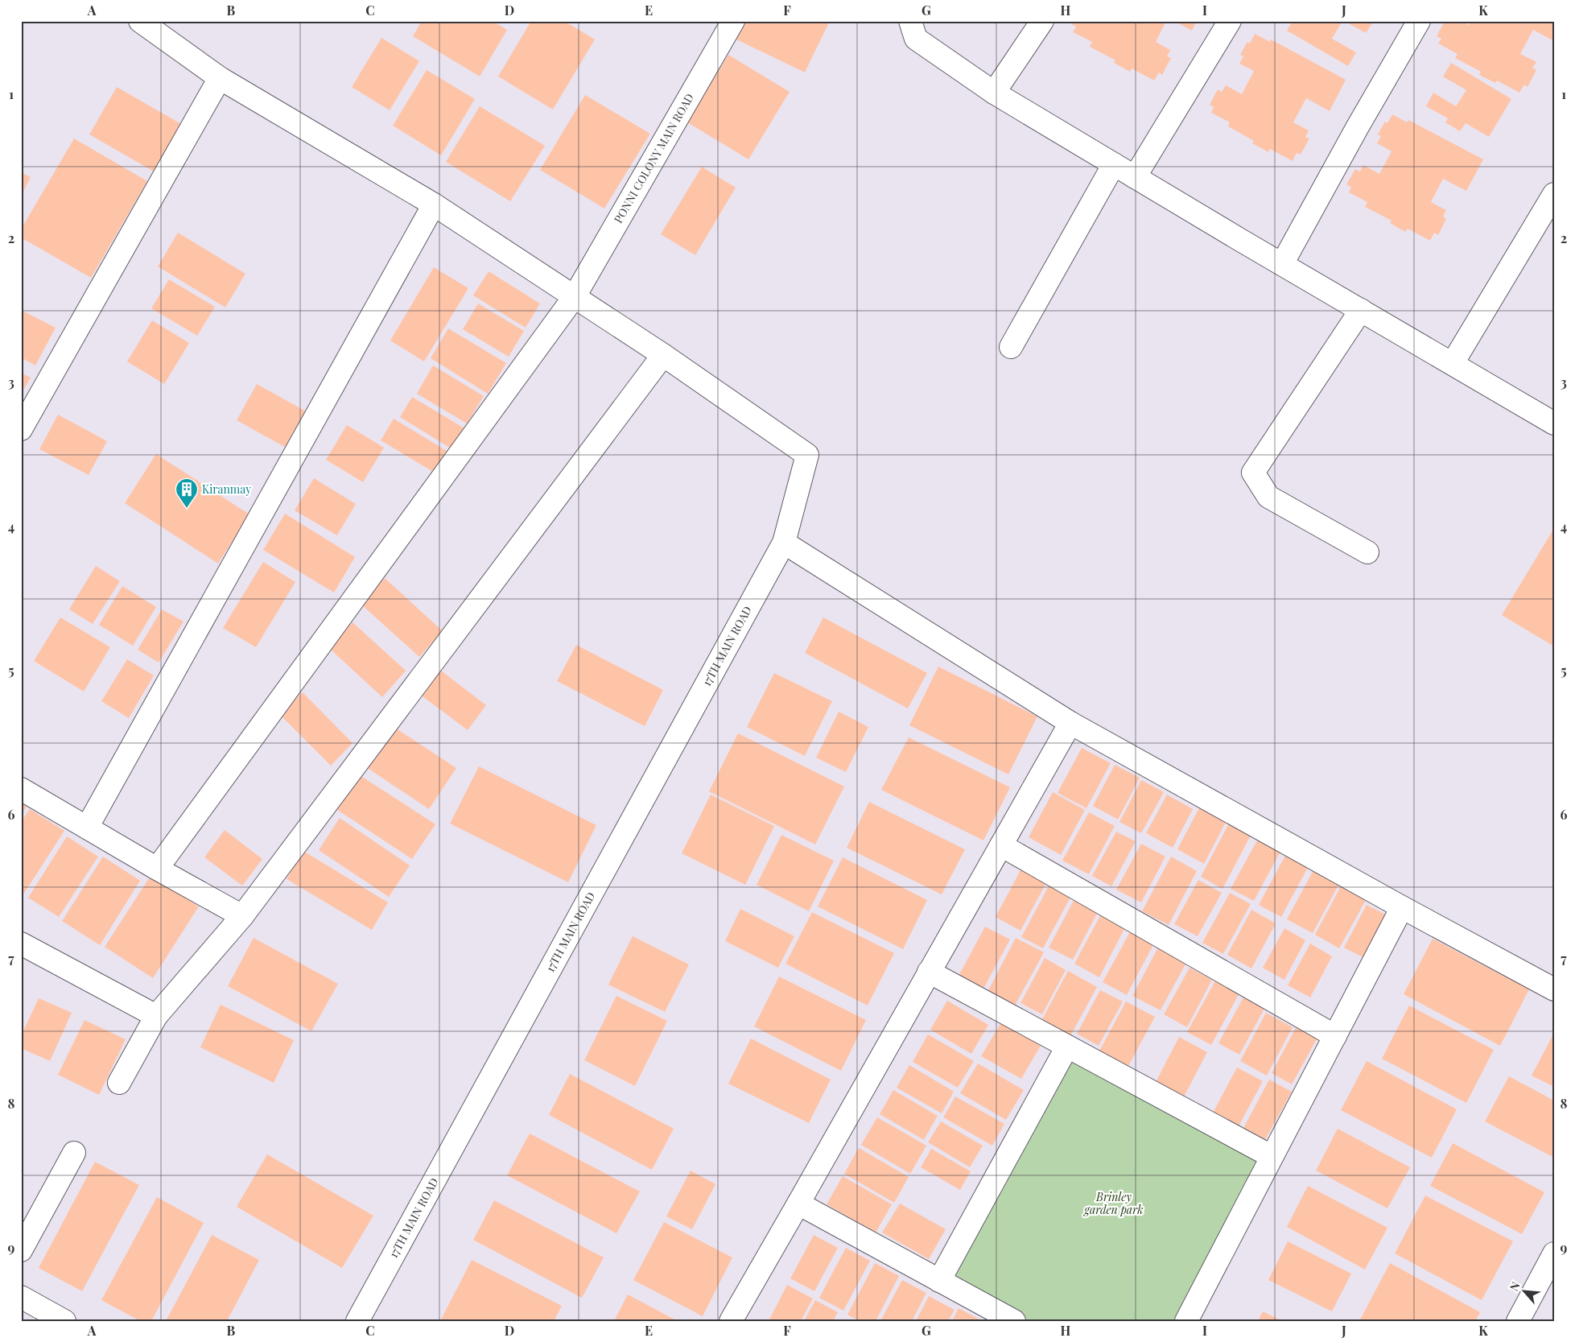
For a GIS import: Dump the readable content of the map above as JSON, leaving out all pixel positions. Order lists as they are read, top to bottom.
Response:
{
  "streets": {
    "street": ["PONNI COLONY MAIN ROAD", "17TH MAIN ROAD"]
  },
  "parks": ["Brinley garden park"],
  "places": {
    "building": ["Kiranmay"]
  },
  "north": "top left",
  "grid": {
    "columns": [
      "A",
      "B",
      "C",
      "D",
      "E",
      "F",
      "G",
      "H",
      "I",
      "J",
      "K"
    ],
    "rows": [
      "1",
      "2",
      "3",
      "4",
      "5",
      "6",
      "7",
      "8",
      "9"
    ]
  }
}
